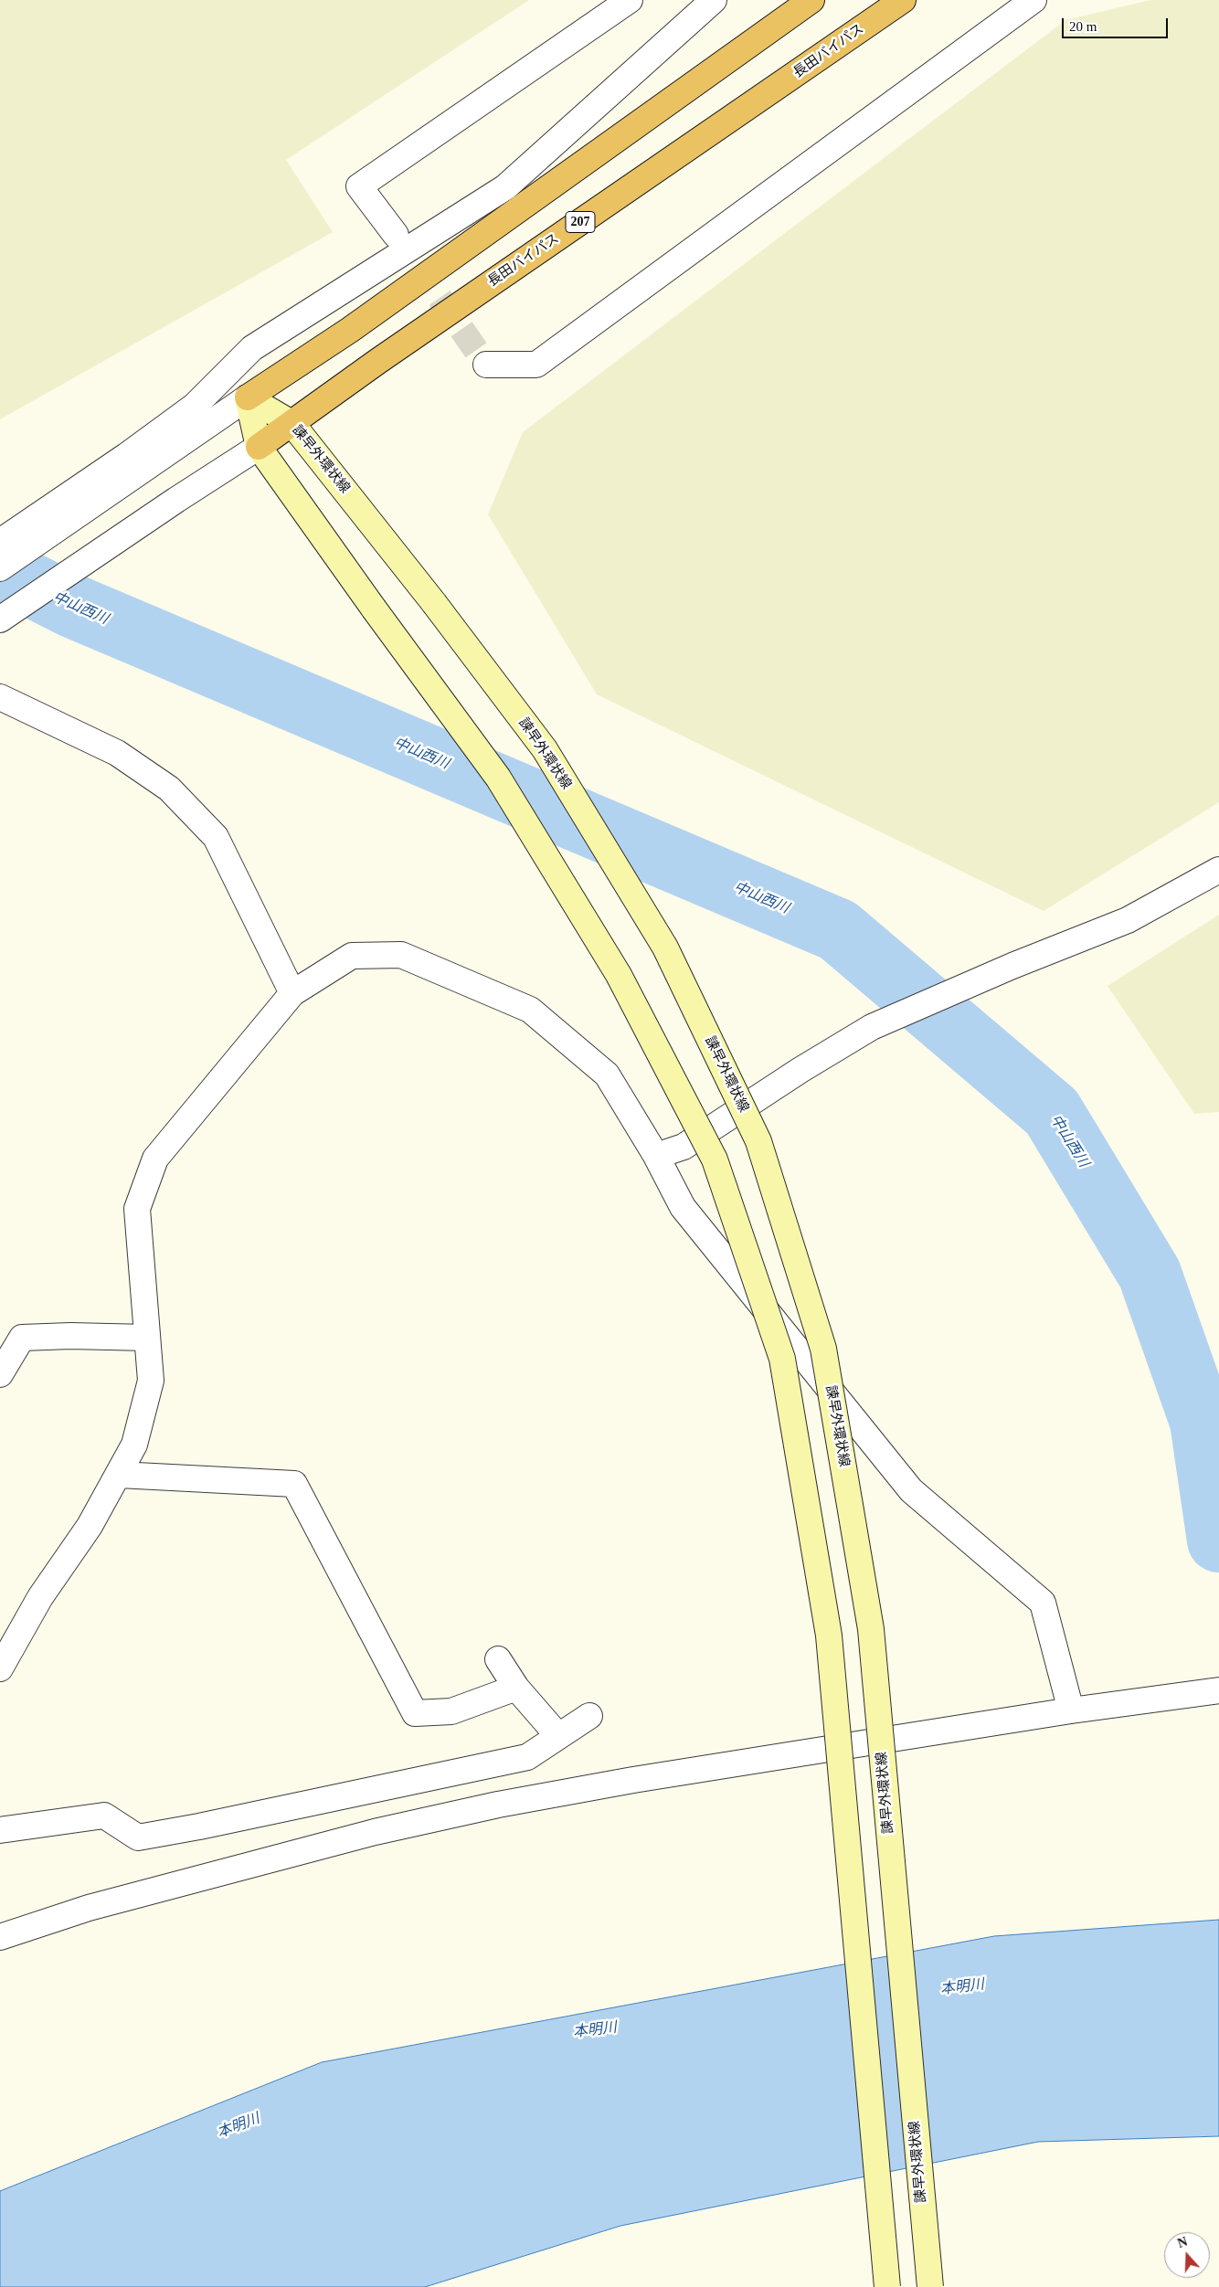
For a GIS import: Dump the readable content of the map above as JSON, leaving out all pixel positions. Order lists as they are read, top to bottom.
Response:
{
  "streets": {
    "highway": ["長田バイパス", "207"],
    "main road": ["諫早外環状線"]
  },
  "crossings": [
    ["長田バイパス", "諫早外環状線"]
  ],
  "water": ["中山西川", "本明川"],
  "scale_bar": "20 m",
  "north": "top"
}
